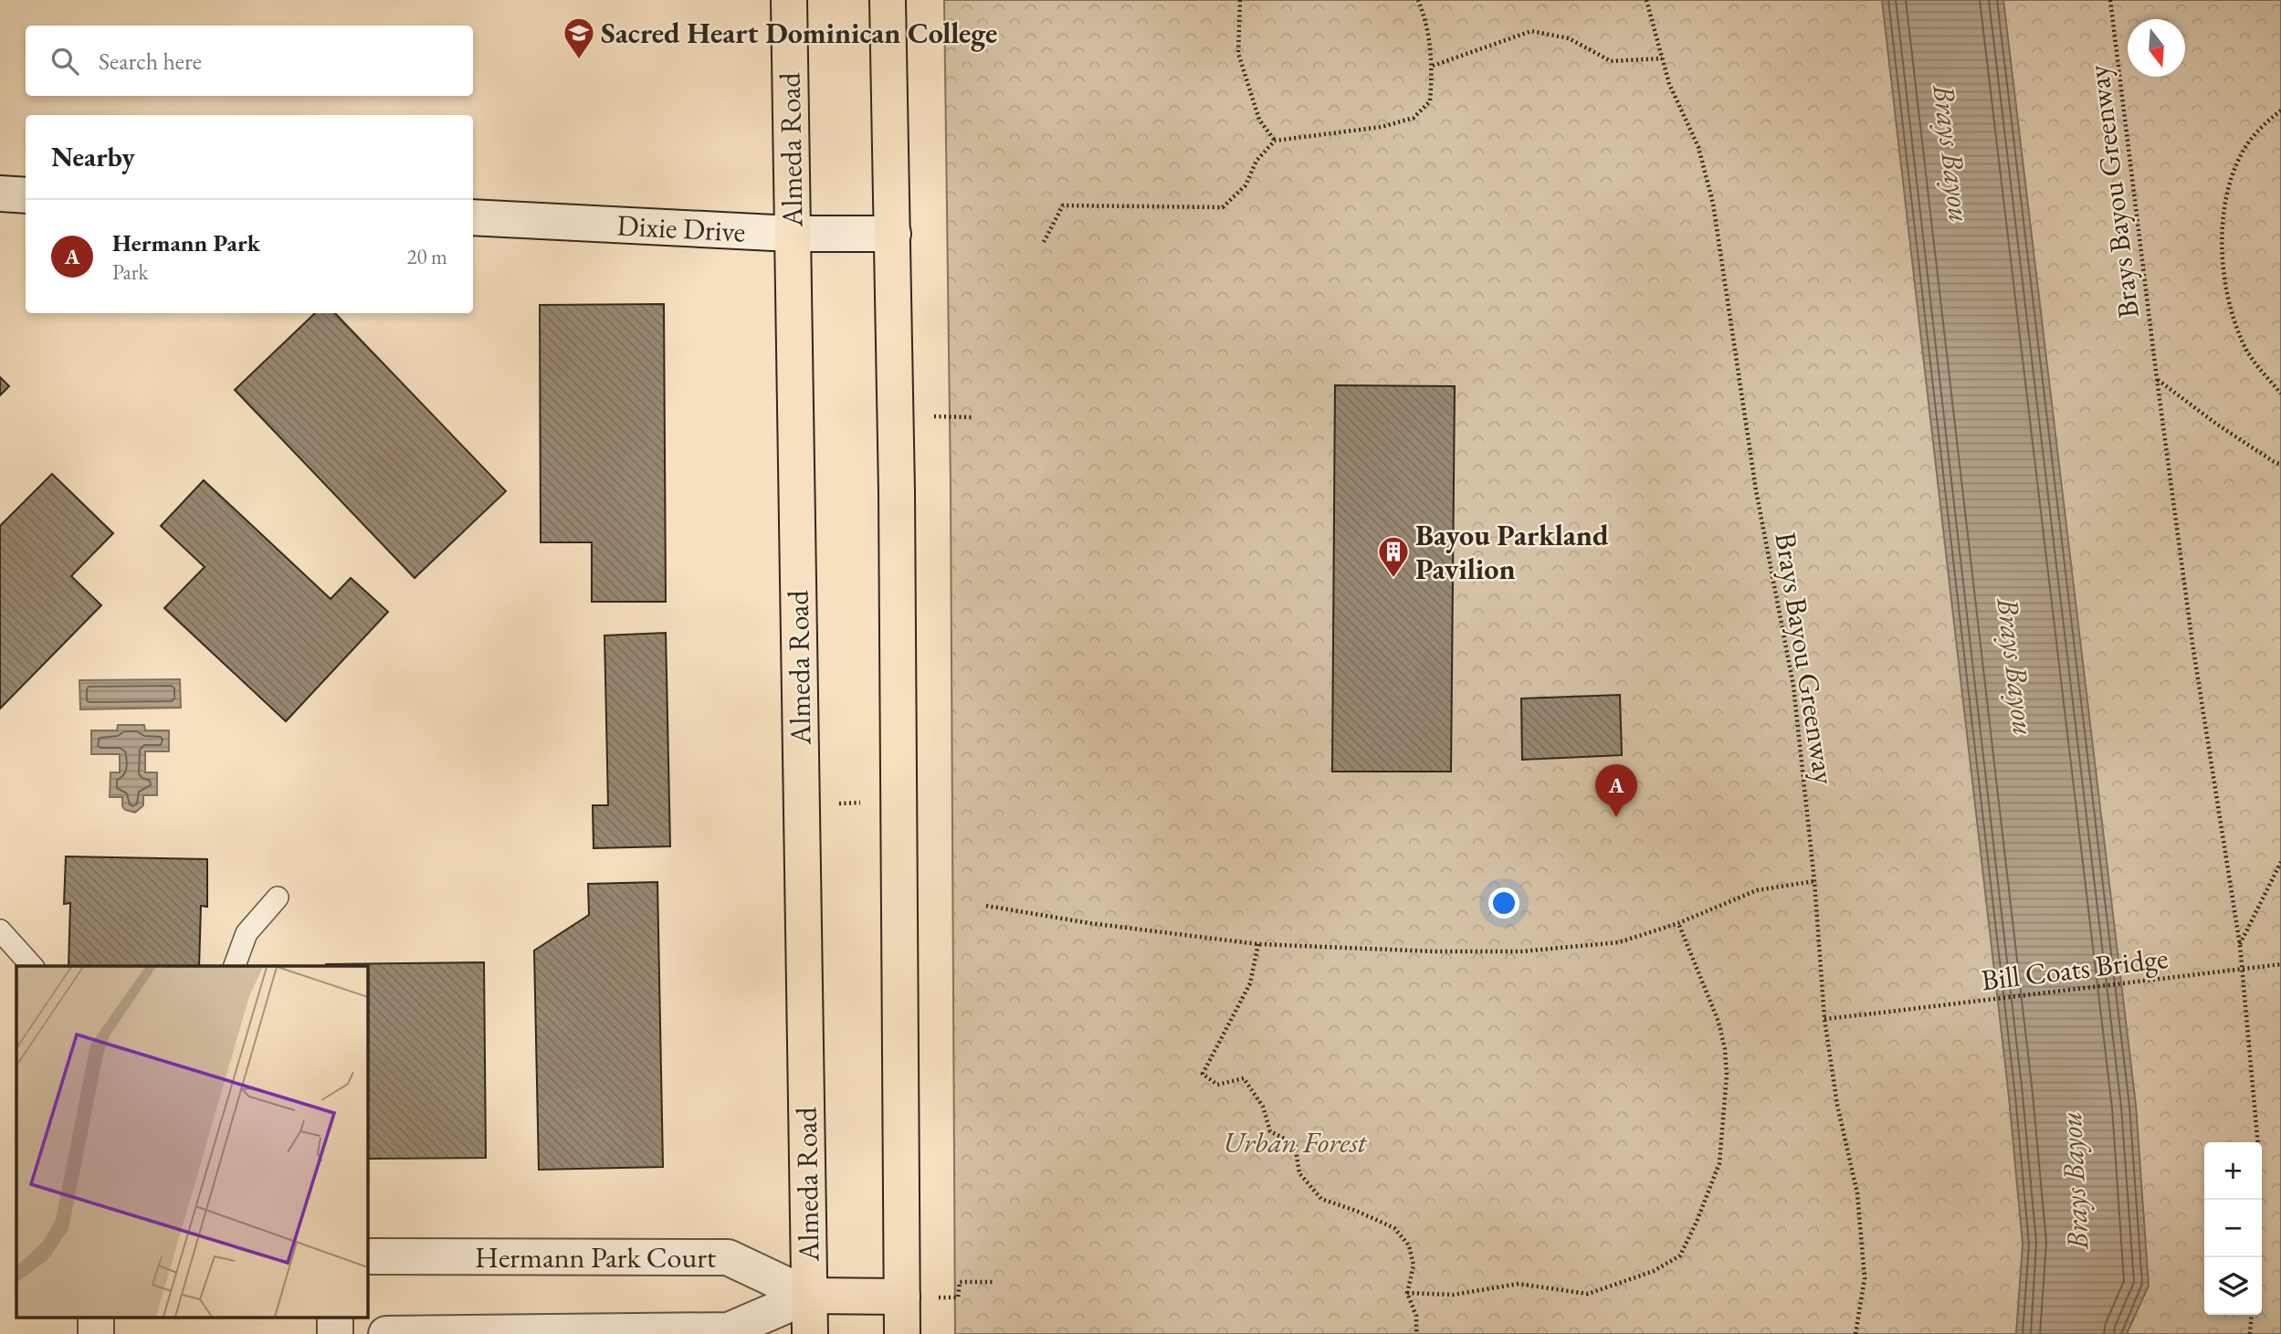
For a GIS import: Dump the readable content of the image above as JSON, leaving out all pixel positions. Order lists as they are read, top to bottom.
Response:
{
  "streets": {
    "main road": ["Almeda Road"],
    "street": ["Dixie Drive", "Hermann Park Court"],
    "path": ["Brays Bayou Greenway", "Bill Coats Bridge"]
  },
  "crossings": [
    ["Almeda Road", "Dixie Drive"],
    ["Almeda Road", "Hermann Park Court"],
    ["Brays Bayou Greenway", "Bill Coats Bridge"]
  ],
  "water": ["Brays Bayou"],
  "parks": ["Urban Forest"],
  "places": {
    "school or university": ["Sacred Heart Dominican College"],
    "building": ["Bayou Parkland Pavilion"]
  },
  "north": "bottom",
  "page": {
    "search": "Search here",
    "heading": "Nearby",
    "list": [
      {
        "mark": "A",
        "name": "Hermann Park",
        "note": "Park",
        "value": "20 m"
      }
    ],
    "pins": "A",
    "map_buttons": ["+", "−"]
  }
}
